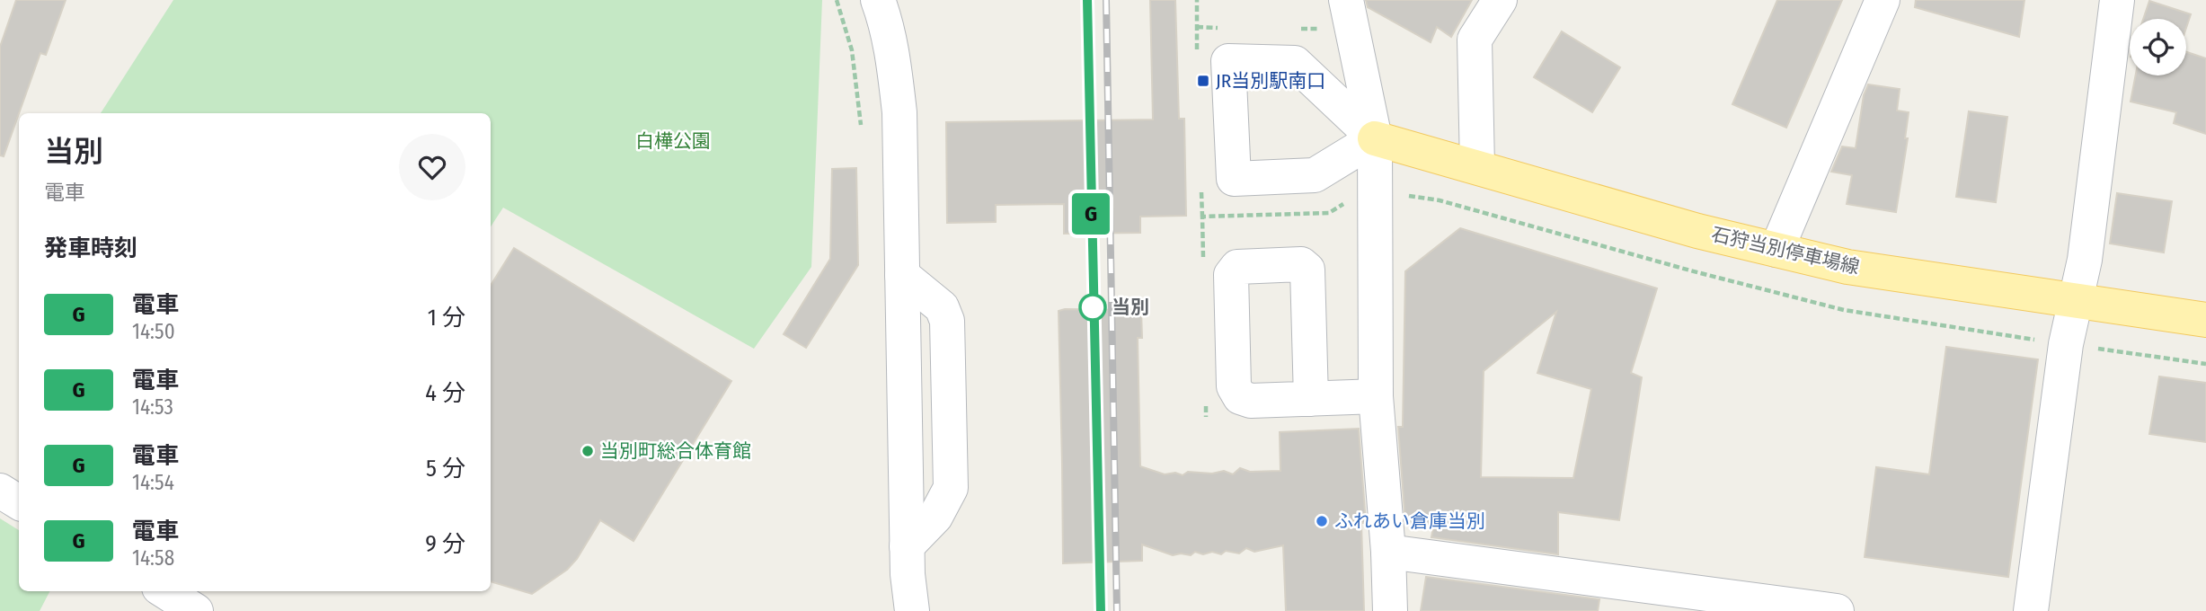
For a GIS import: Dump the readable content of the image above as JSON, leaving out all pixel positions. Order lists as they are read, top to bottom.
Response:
{
  "streets": {
    "main road": ["石狩当別停車場線"]
  },
  "parks": ["白樺公園"],
  "places": {
    "transit": ["JR当別駅南口"],
    "other": ["当別", "当別町総合体育館", "ふれあい倉庫当別"]
  },
  "page": {
    "on_map": "G",
    "heading": [
      ["当別", "電車"],
      "発車時刻"
    ],
    "list": [
      {
        "mark": "G",
        "name": "電車",
        "note": "14:50",
        "value": "1 分"
      },
      {
        "mark": "G",
        "name": "電車",
        "note": "14:53",
        "value": "4 分"
      },
      {
        "mark": "G",
        "name": "電車",
        "note": "14:54",
        "value": "5 分"
      },
      {
        "mark": "G",
        "name": "電車",
        "note": "14:58",
        "value": "9 分"
      }
    ]
  }
}
